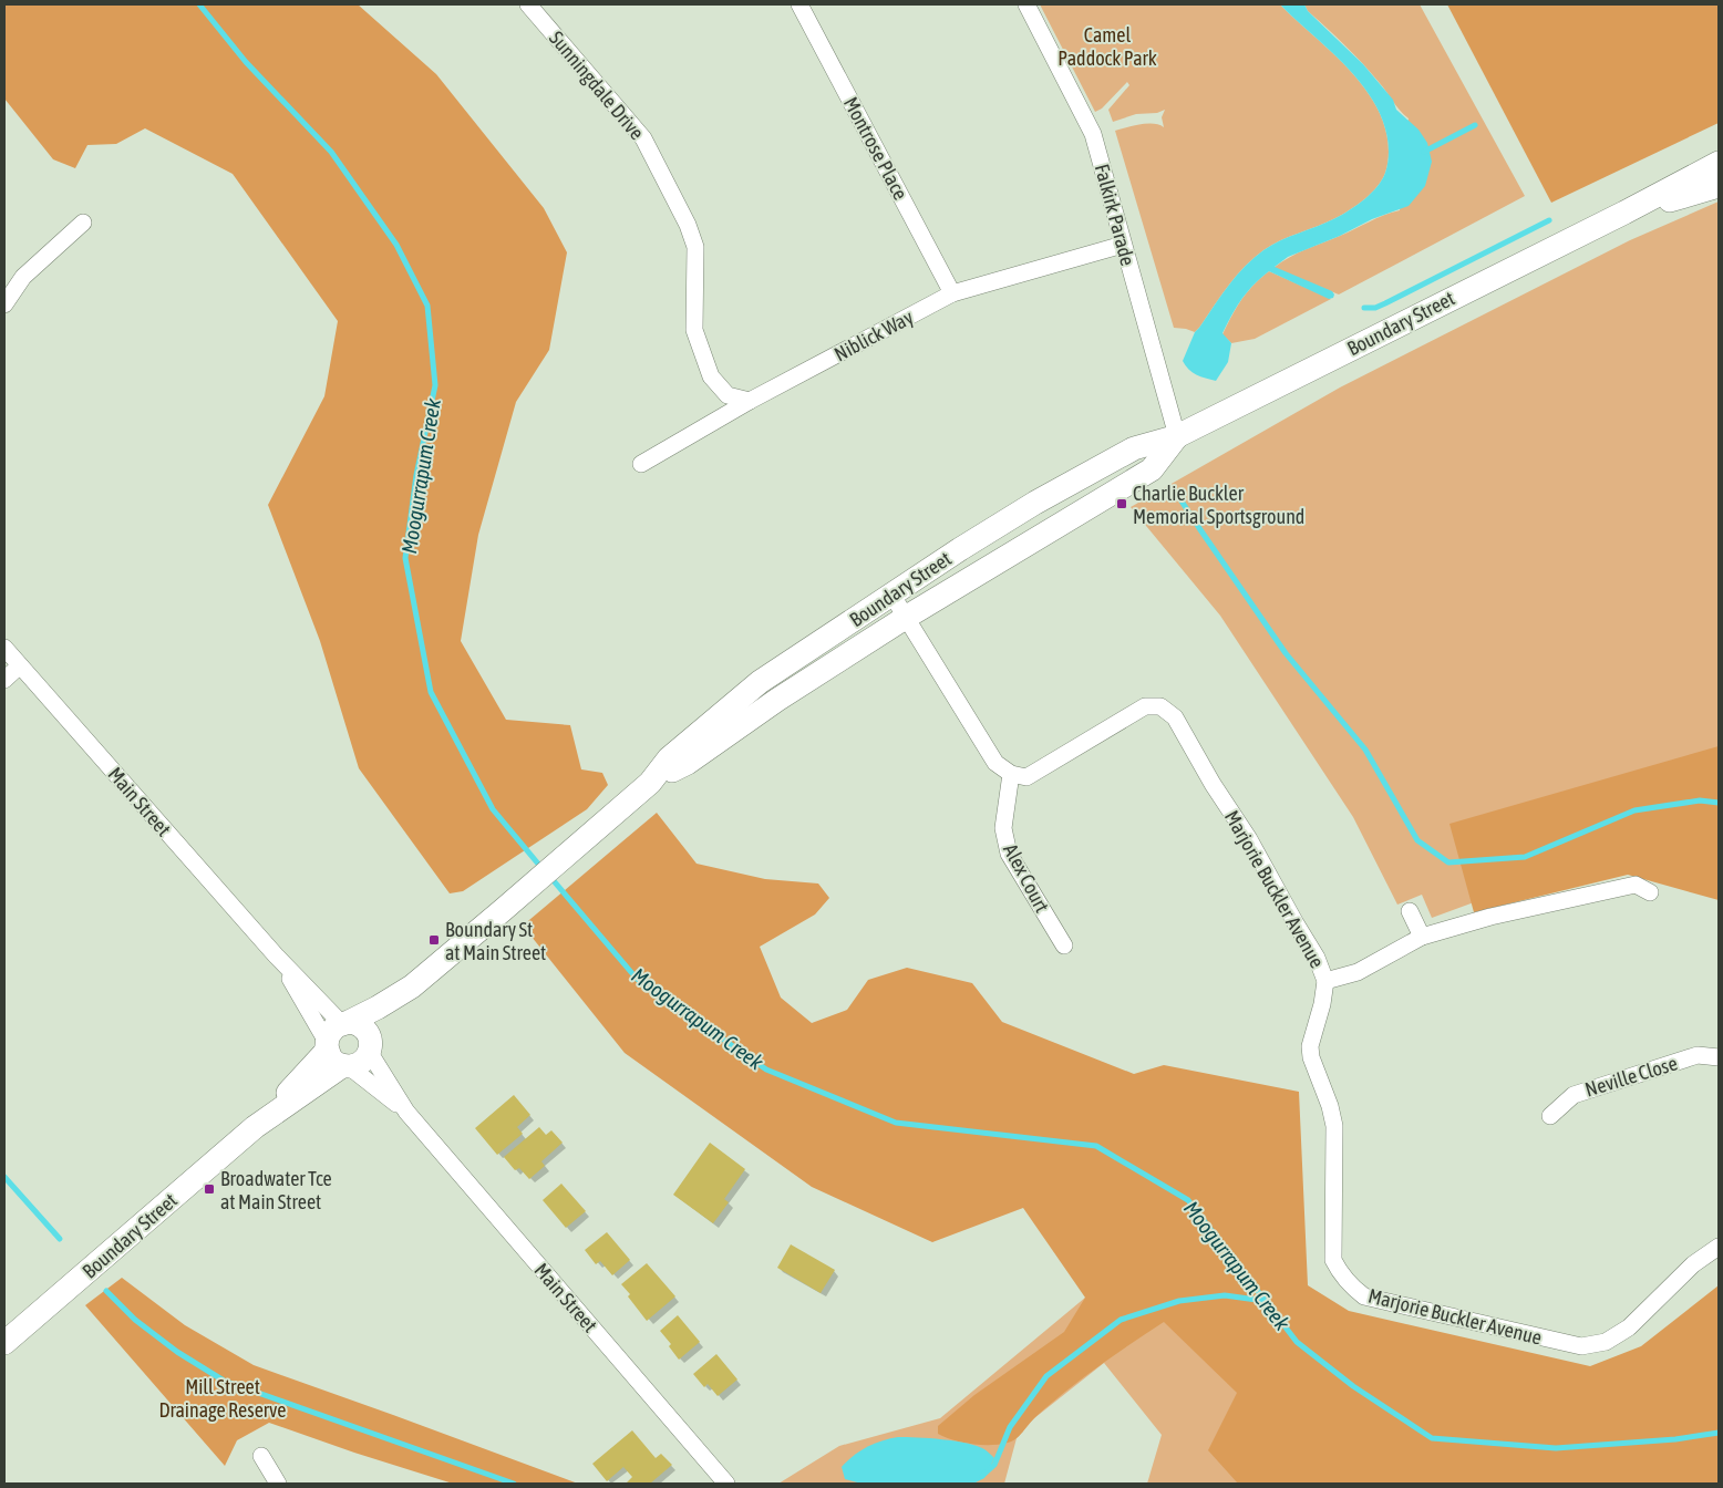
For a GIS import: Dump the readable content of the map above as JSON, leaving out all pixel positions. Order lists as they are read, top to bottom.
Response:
{
  "streets": {
    "street": [
      "Sunningdale Drive",
      "Montrose Place",
      "Falkirk Parade",
      "Boundary Street",
      "Niblick Way",
      "Main Street",
      "Alex Court",
      "Marjorie Buckler Avenue",
      "Neville Close"
    ]
  },
  "crossings": [
    ["Sunningdale Drive", "Niblick Way"],
    ["Montrose Place", "Niblick Way"],
    ["Falkirk Parade", "Boundary Street"],
    ["Falkirk Parade", "Niblick Way"],
    ["Boundary Street", "Main Street"],
    ["Alex Court", "Marjorie Buckler Avenue"]
  ],
  "water": ["Moogurrapum Creek"],
  "parks": ["Camel Paddock Park", "Mill Street Drainage Reserve"],
  "places": {
    "transit": ["Charlie Buckler Memorial Sportsground", "Boundary St at Main Street", "Broadwater Tce at Main Street"]
  }
}
